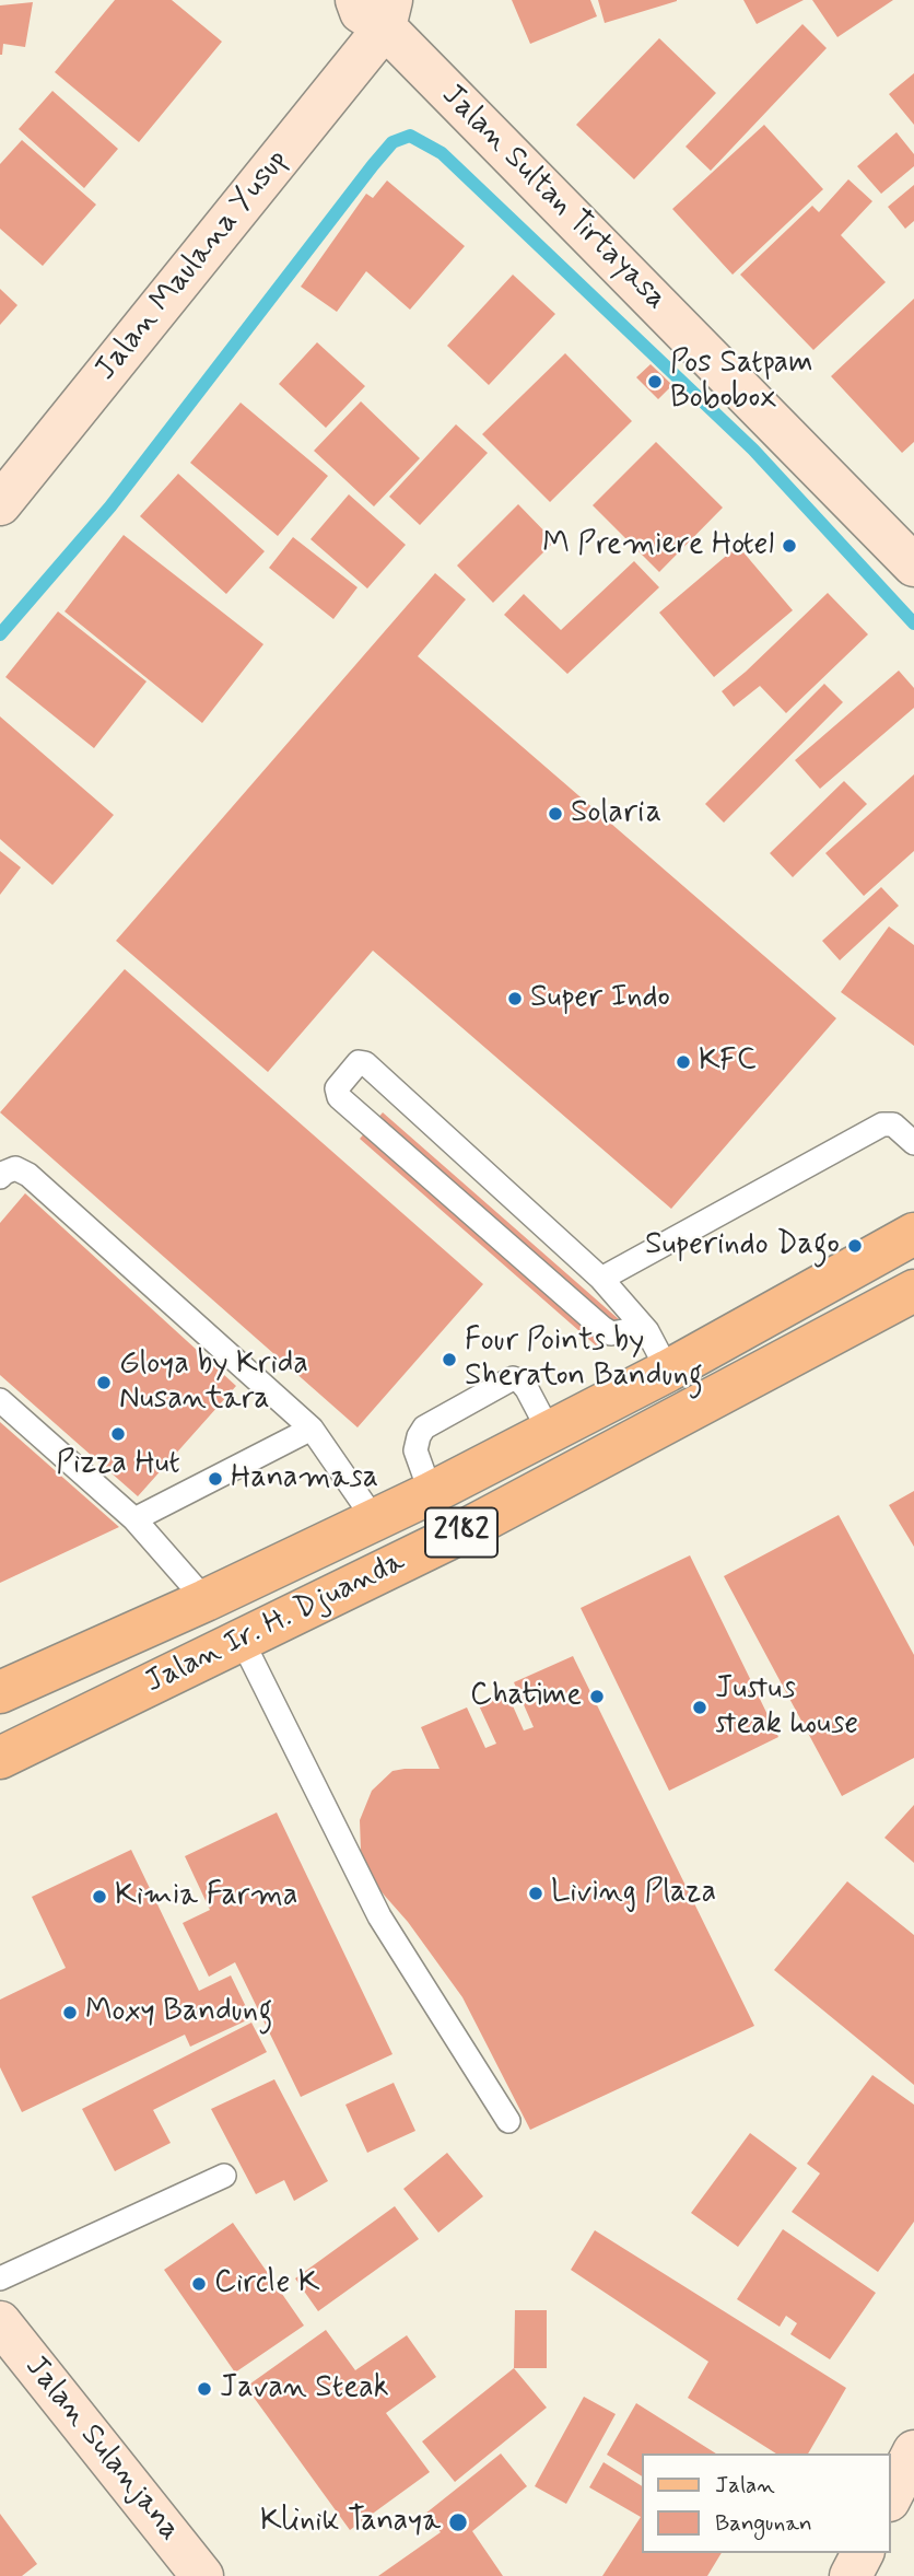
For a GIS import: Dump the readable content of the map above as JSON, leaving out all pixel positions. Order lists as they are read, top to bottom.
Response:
{
  "streets": {
    "main road": ["2182", "Jalan Ir. H. Djuanda"],
    "street": ["Jalan Sultan Tirtayasa", "Jalan Maulana Yusup", "Jalan Sulanjana"]
  },
  "crossings": [
    ["Jalan Sultan Tirtayasa", "Jalan Maulana Yusup"]
  ],
  "places": [
    "Pos Satpam Bobobox",
    "M Premiere Hotel",
    "Solaria",
    "Super Indo",
    "KFC",
    "Superindo Dago",
    "Four Points by Sheraton Bandung",
    "Gloya by Krida Nusantara",
    "Pizza Hut",
    "Hanamasa",
    "Chatime",
    "Justus steak house",
    "Living Plaza",
    "Kimia Farma",
    "Moxy Bandung",
    "Circle K",
    "Javan Steak",
    "Klinik Tanaya"
  ],
  "legend": ["Jalan", "Bangunan"]
}
